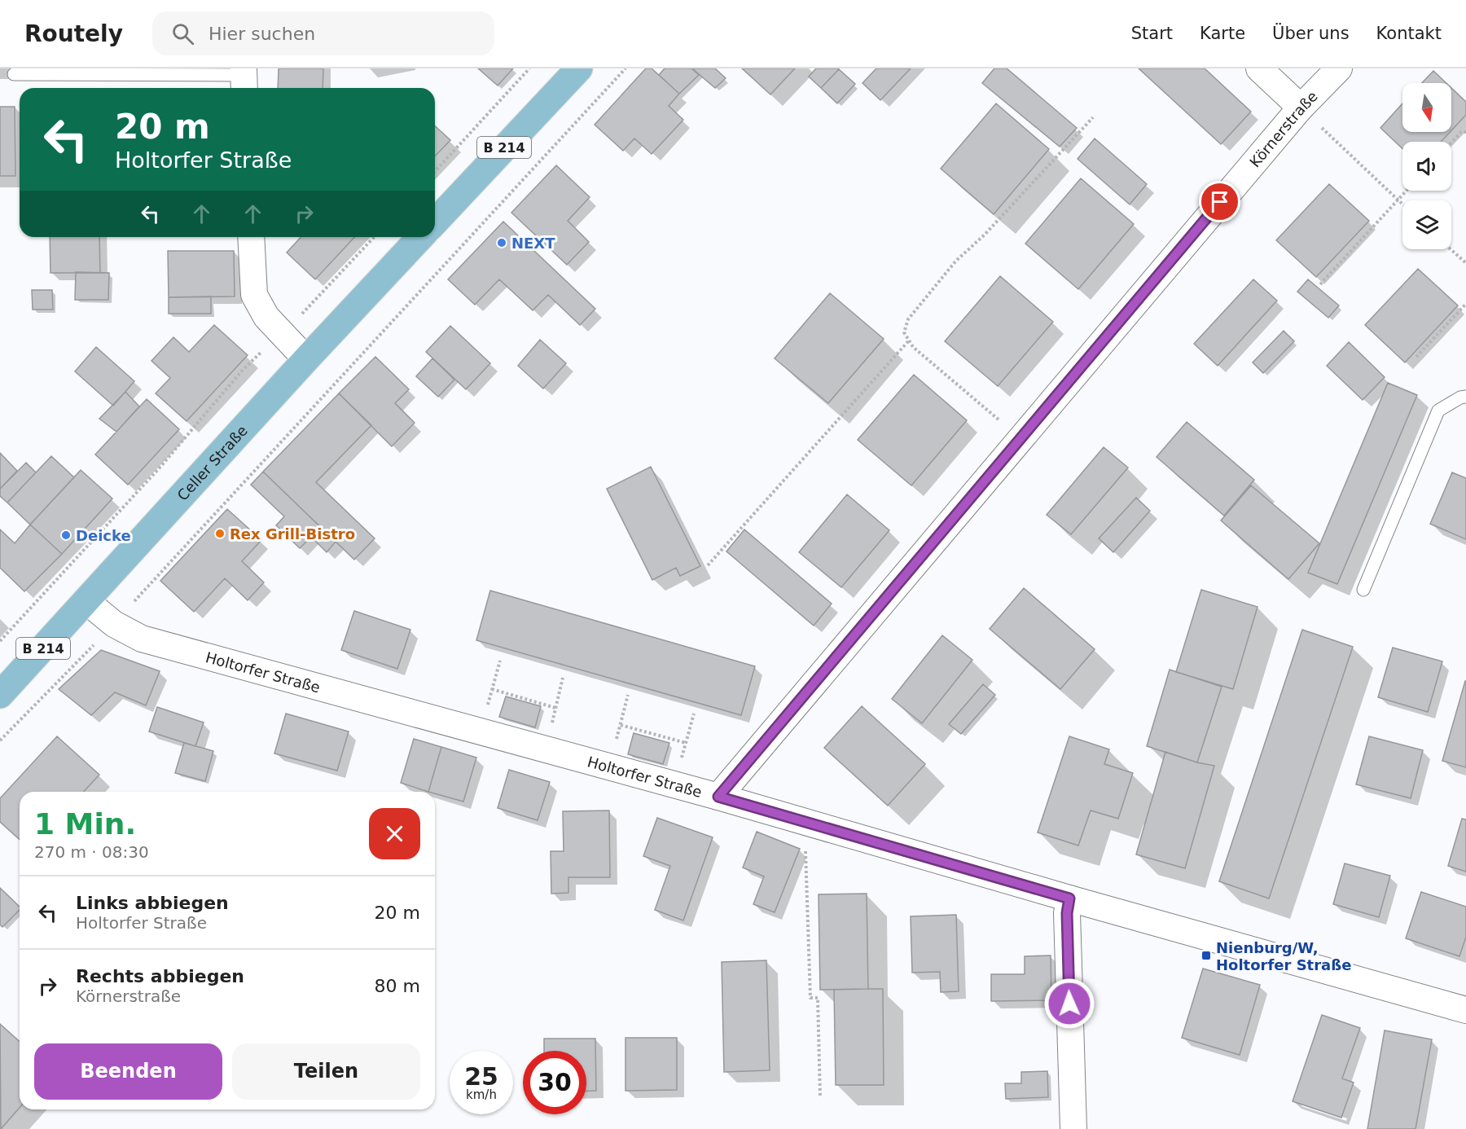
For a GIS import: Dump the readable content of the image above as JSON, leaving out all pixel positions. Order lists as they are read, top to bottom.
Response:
{
  "streets": {
    "main road": ["B 214", "Celler Straße"],
    "street": ["Körnerstraße", "Holtorfer Straße"]
  },
  "crossings": [
    ["Körnerstraße", "Holtorfer Straße"],
    ["Celler Straße", "Holtorfer Straße"]
  ],
  "places": {
    "other": ["NEXT", "Rex Grill-Bistro", "Deicke"],
    "transit": ["Nienburg/W, Holtorfer Straße"]
  },
  "north": "bottom",
  "page": {
    "header": "Routely",
    "search": "Hier suchen",
    "nav": [
      "Start",
      "Karte",
      "Über uns",
      "Kontakt"
    ],
    "turn": ["20 m", "Holtorfer Straße"],
    "heading": ["1 Min.", "270 m · 08:30"],
    "list": [
      {
        "name": "Links abbiegen",
        "note": "Holtorfer Straße",
        "value": "20 m"
      },
      {
        "name": "Rechts abbiegen",
        "note": "Körnerstraße",
        "value": "80 m"
      }
    ],
    "buttons": ["Beenden", "Teilen"],
    "speed": "25 km/h",
    "limit": "30"
  }
}
